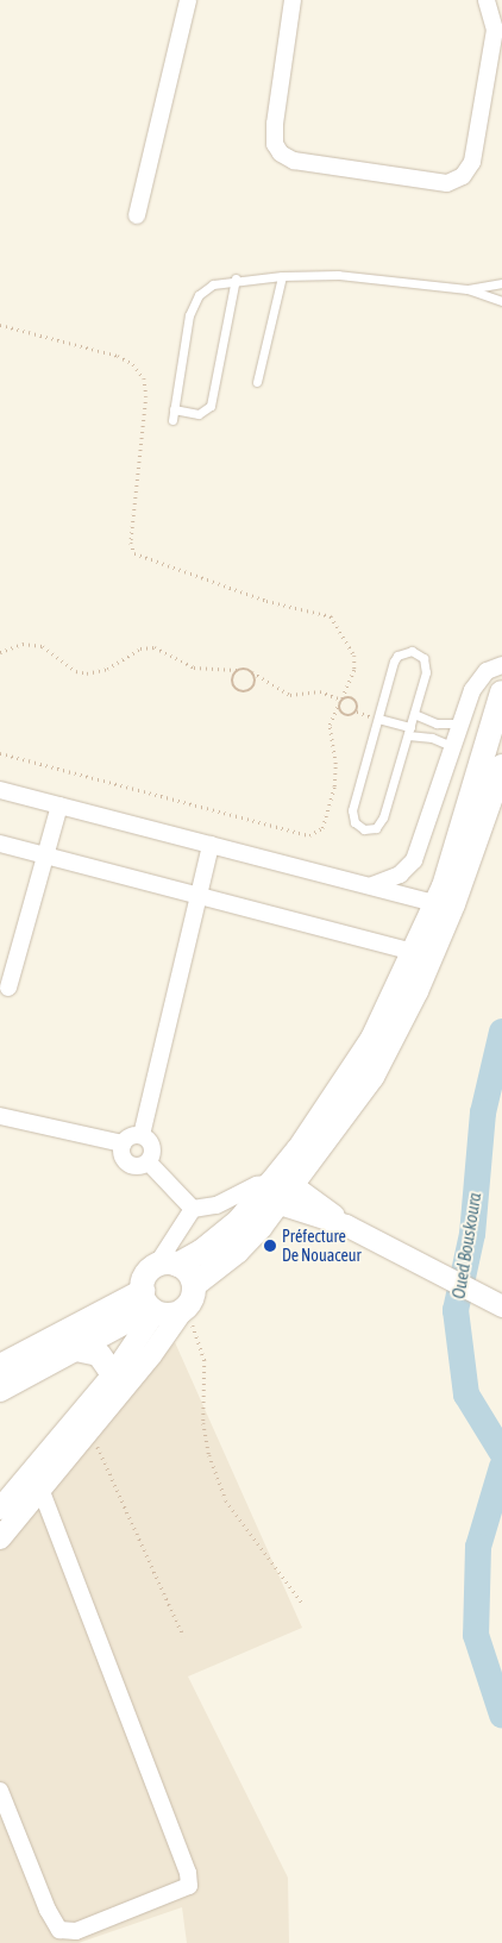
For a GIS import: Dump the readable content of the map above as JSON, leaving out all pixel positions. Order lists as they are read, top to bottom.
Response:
{
  "water": ["Oued Bouskoura"],
  "places": ["Préfecture De Nouaceur"]
}
